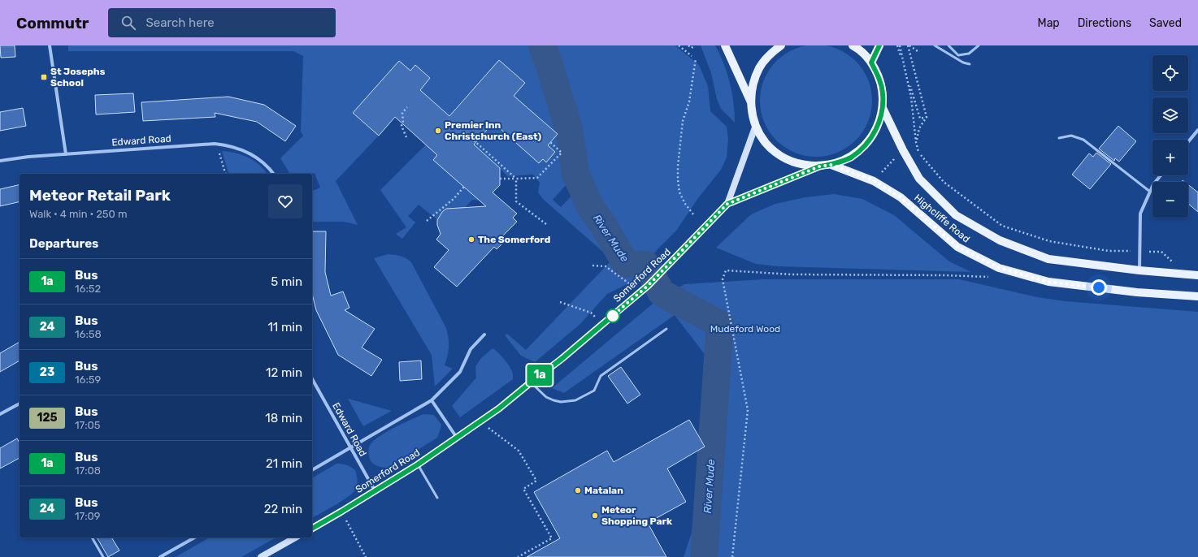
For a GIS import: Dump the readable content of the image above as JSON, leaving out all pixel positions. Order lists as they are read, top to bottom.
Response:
{
  "streets": {
    "main road": ["Highcliffe Road", "Somerford Road"],
    "street": ["Edward Road"]
  },
  "crossings": [
    ["Edward Road", "Somerford Road"]
  ],
  "water": ["River Mude"],
  "parks": ["Mudeford Wood"],
  "places": {
    "transit": ["St Josephs School"],
    "other": [
      "Premier Inn Christchurch (East)",
      "The Somerford",
      "Matalan",
      "Meteor Shopping Park"
    ]
  },
  "lines": ["bus line 1a"],
  "page": {
    "header": "Commutr",
    "search": "Search here",
    "nav": ["Map", "Directions", "Saved"],
    "on_map": "1a",
    "map_buttons": ["+", "−"],
    "heading": [
      ["Meteor Retail Park", "Walk · 4 min · 250 m"],
      "Departures"
    ],
    "list": [
      {
        "mark": "1a",
        "name": "Bus",
        "note": "16:52",
        "value": "5 min"
      },
      {
        "mark": "24",
        "name": "Bus",
        "note": "16:58",
        "value": "11 min"
      },
      {
        "mark": "23",
        "name": "Bus",
        "note": "16:59",
        "value": "12 min"
      },
      {
        "mark": "125",
        "name": "Bus",
        "note": "17:05",
        "value": "18 min"
      },
      {
        "mark": "1a",
        "name": "Bus",
        "note": "17:08",
        "value": "21 min"
      },
      {
        "mark": "24",
        "name": "Bus",
        "note": "17:09",
        "value": "22 min"
      }
    ]
  }
}
